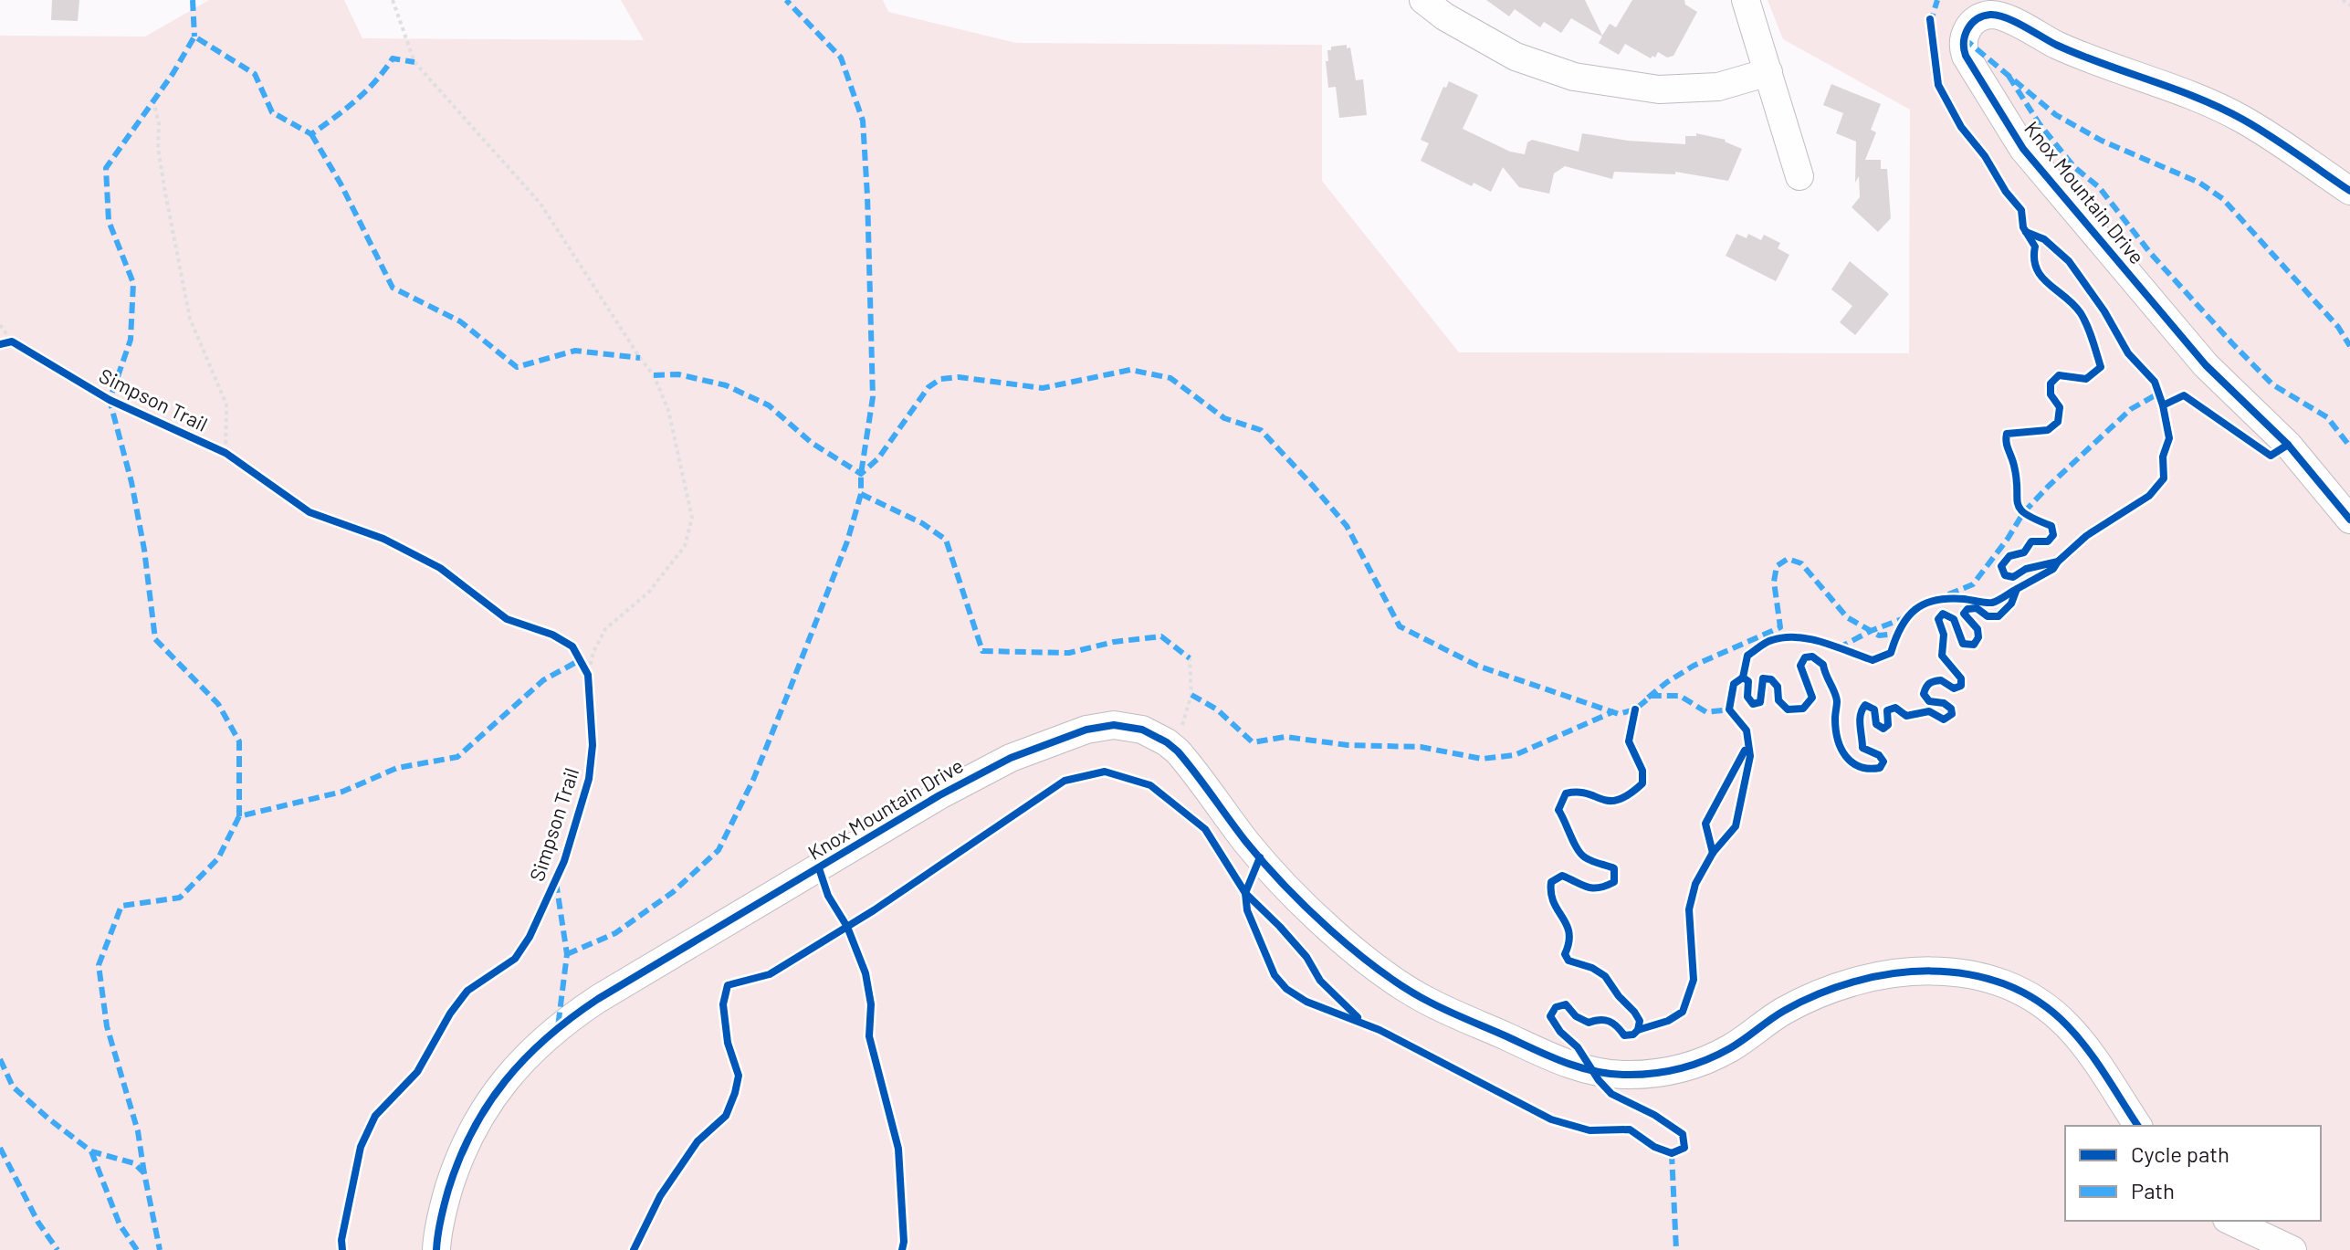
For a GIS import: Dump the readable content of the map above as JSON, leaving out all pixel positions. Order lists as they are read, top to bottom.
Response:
{
  "streets": {
    "street": ["Knox Mountain Drive"],
    "cycle path": ["Simpson Trail"]
  },
  "legend": ["Cycle path", "Path"]
}
